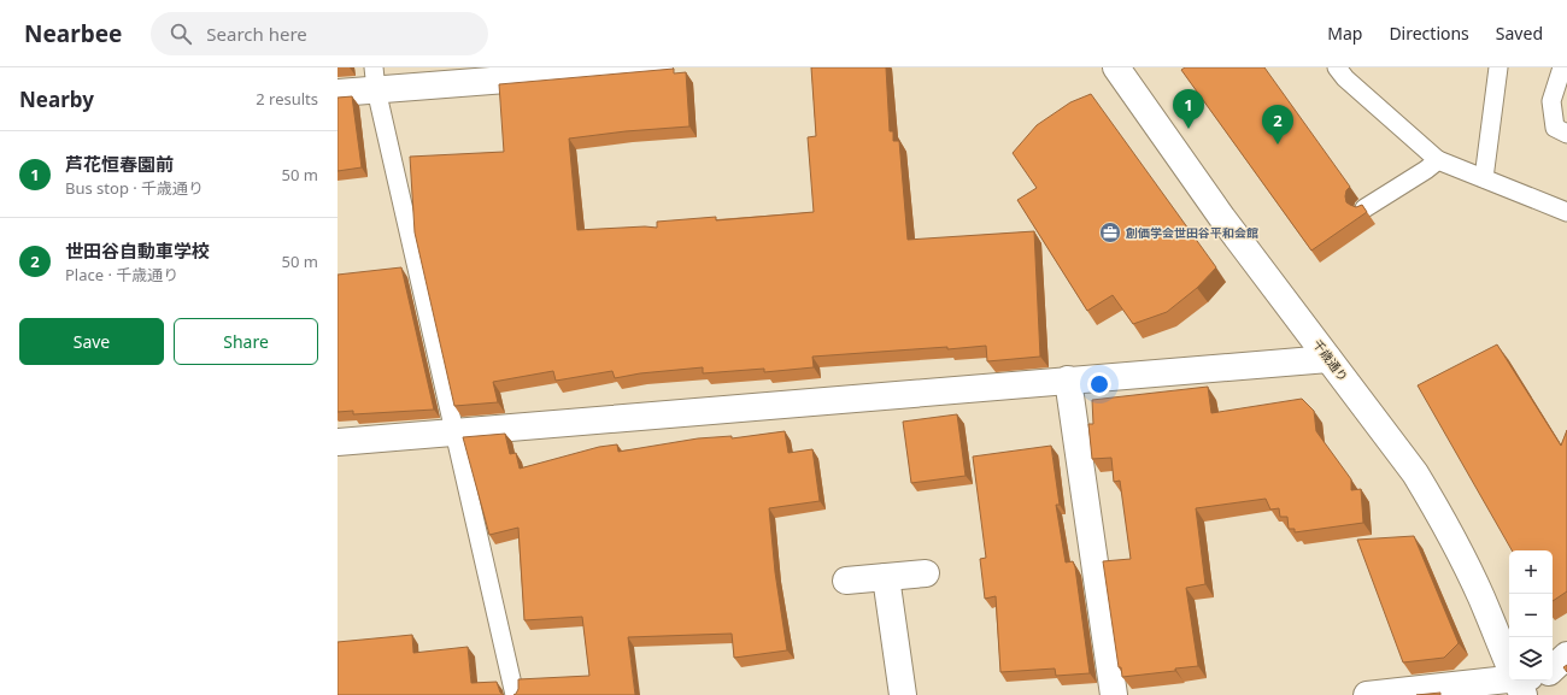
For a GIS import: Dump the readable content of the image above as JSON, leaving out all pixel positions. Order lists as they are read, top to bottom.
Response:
{
  "streets": {
    "street": ["千歳通り"]
  },
  "places": {
    "office": ["創価学会世田谷平和会館"]
  },
  "page": {
    "header": "Nearbee",
    "search": "Search here",
    "nav": ["Map", "Directions", "Saved"],
    "heading": ["Nearby", "2 results"],
    "pins": ["1", "2"],
    "list": [
      {
        "mark": "1",
        "name": "芦花恒春園前",
        "note": "Bus stop · 千歳通り",
        "value": "50 m"
      },
      {
        "mark": "2",
        "name": "世田谷自動車学校",
        "note": "Place · 千歳通り",
        "value": "50 m"
      }
    ],
    "buttons": ["Save", "Share"],
    "map_buttons": ["+", "−"]
  }
}
